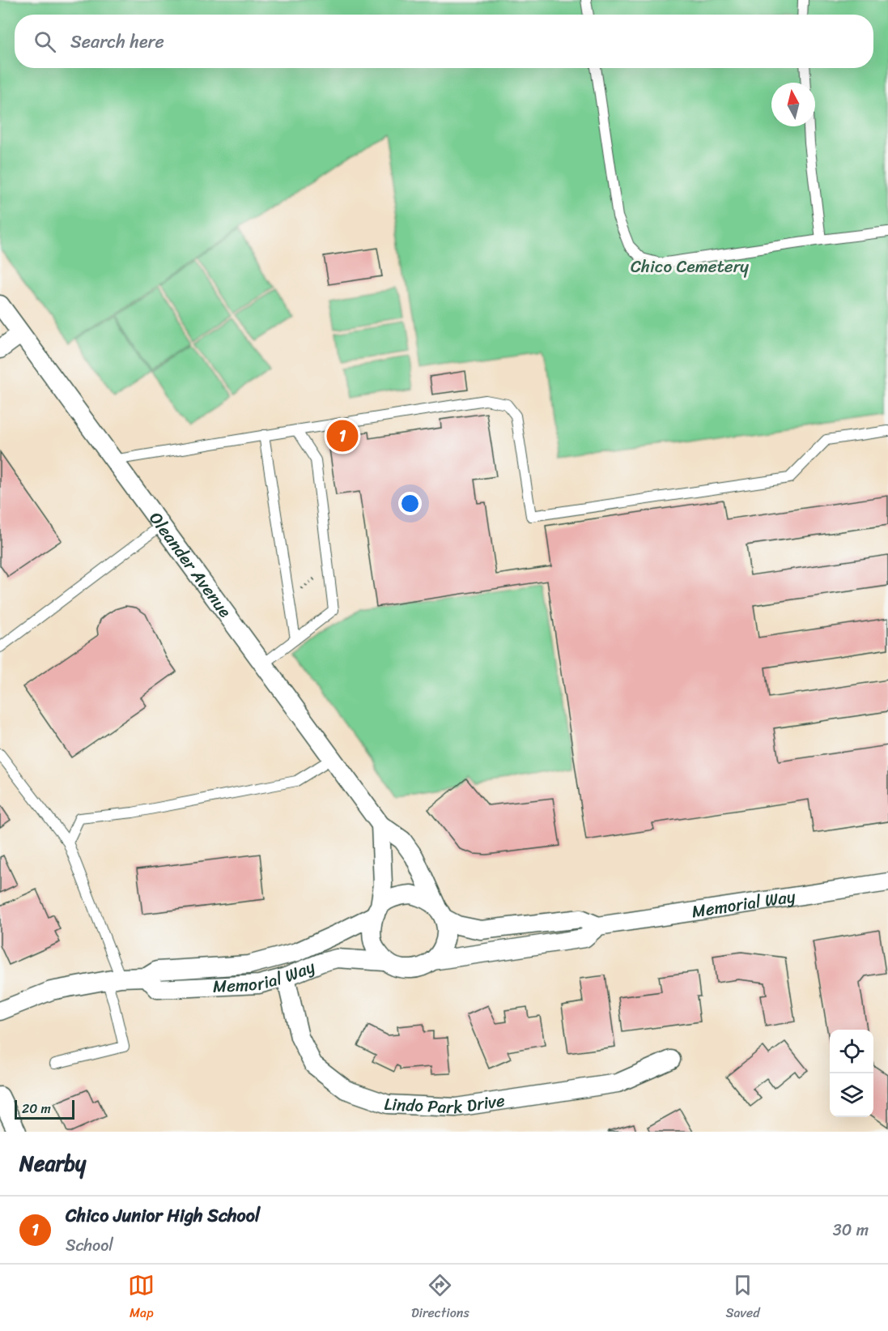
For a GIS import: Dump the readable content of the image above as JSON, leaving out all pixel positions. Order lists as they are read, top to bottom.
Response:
{
  "streets": {
    "street": ["Oleander Avenue", "Memorial Way", "Lindo Park Drive"]
  },
  "crossings": [
    ["Oleander Avenue", "Memorial Way"],
    ["Memorial Way", "Lindo Park Drive"]
  ],
  "parks": ["Chico Cemetery"],
  "scale_bar": "20 m",
  "north": "top",
  "page": {
    "search": "Search here",
    "pins": "1",
    "scale": "20 m",
    "heading": "Nearby",
    "list": [
      {
        "mark": "1",
        "name": "Chico Junior High School",
        "note": "School",
        "value": "30 m"
      }
    ],
    "nav": ["Map", "Directions", "Saved"]
  }
}
